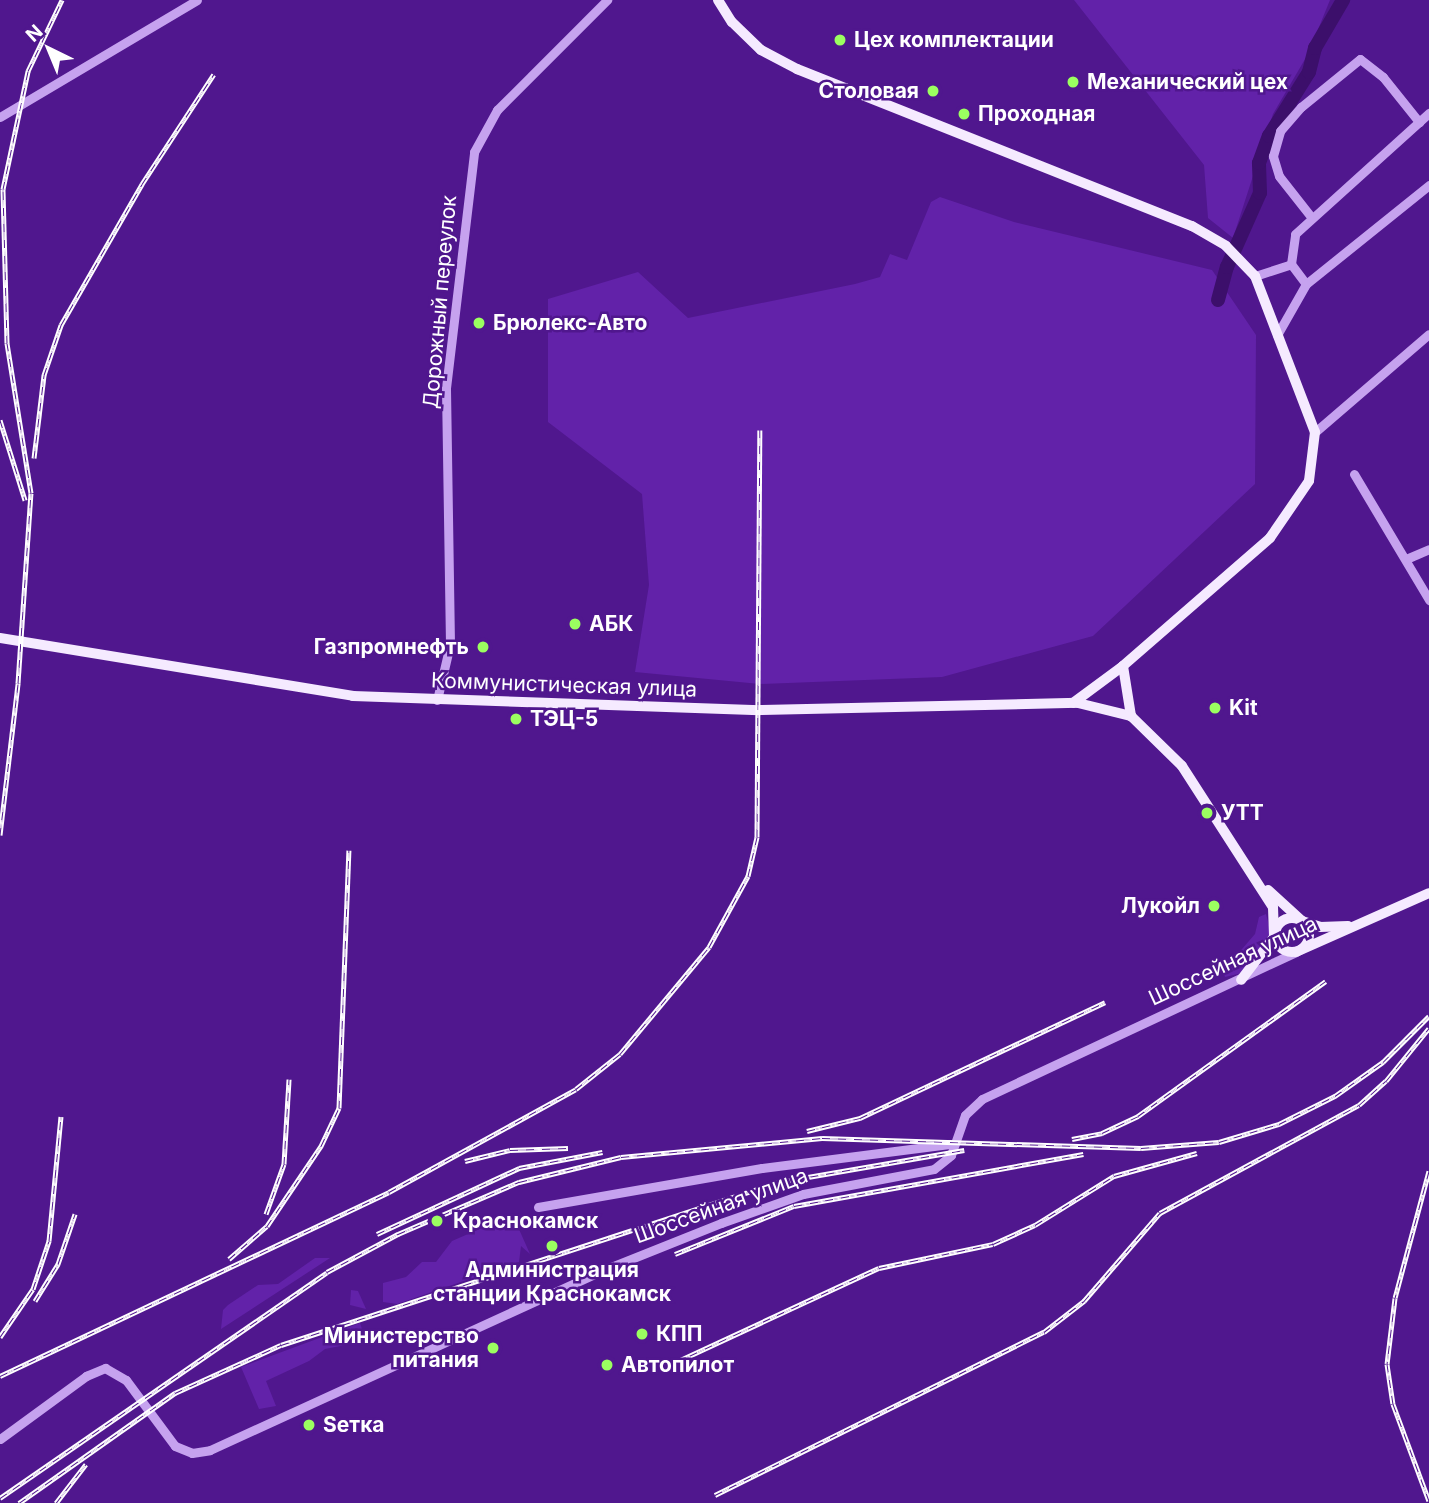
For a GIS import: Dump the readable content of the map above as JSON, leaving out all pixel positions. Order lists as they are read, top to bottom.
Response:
{
  "streets": {
    "main road": ["Коммунистическая улица", "Шоссейная улица"],
    "street": ["Дорожный переулок"]
  },
  "crossings": [
    ["Дорожный переулок", "Коммунистическая улица"]
  ],
  "places": [
    "Цех комплектации",
    "Механический цех",
    "Столовая",
    "Проходная",
    "Брюлекс-Авто",
    "АБК",
    "Газпромнефть",
    "Kit",
    "ТЭЦ-5",
    "УТТ",
    "Лукойл",
    "Краснокамск",
    "Администрация станции Краснокамск",
    "КПП",
    "Министерство питания",
    "Автопилот",
    "Sетка"
  ],
  "north": "top left"
}
